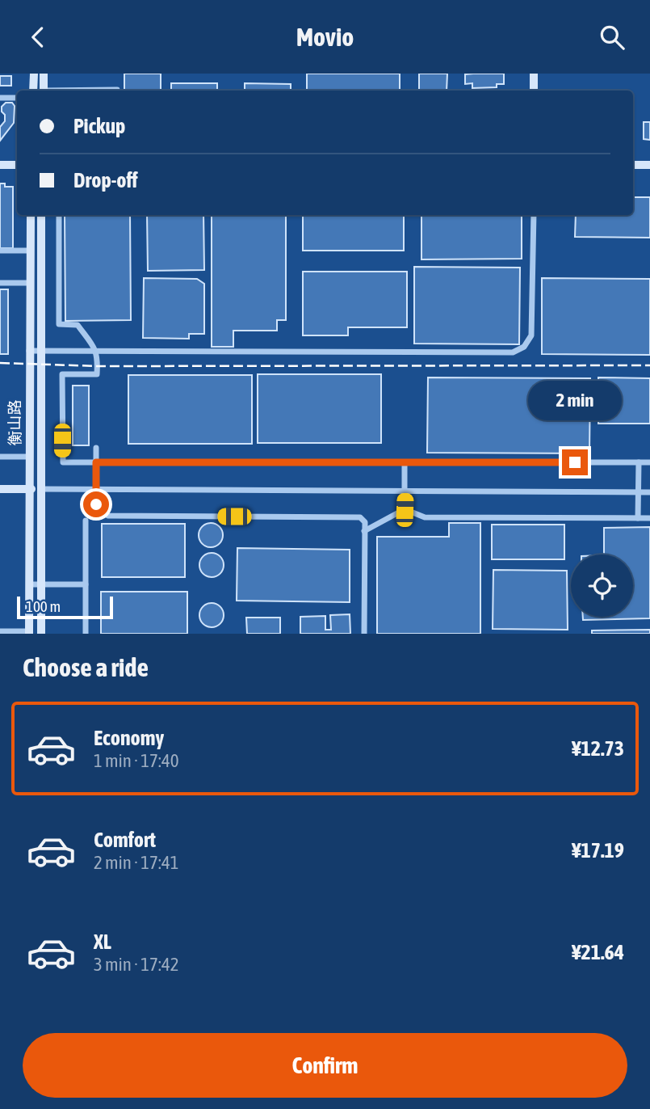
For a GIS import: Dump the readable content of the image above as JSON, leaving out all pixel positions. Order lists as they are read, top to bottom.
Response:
{
  "streets": {
    "street": ["衡山路"]
  },
  "scale_bar": "100 m",
  "page": {
    "header": "Movio",
    "banner": ["Pickup", "Drop-off"],
    "bubble": "2 min",
    "scale": "100 m",
    "heading": "Choose a ride",
    "list": [
      {
        "name": "Economy",
        "note": "1 min · 17:40",
        "value": "¥12.73"
      },
      {
        "name": "Comfort",
        "note": "2 min · 17:41",
        "value": "¥17.19"
      },
      {
        "name": "XL",
        "note": "3 min · 17:42",
        "value": "¥21.64"
      }
    ],
    "buttons": "Confirm"
  }
}
